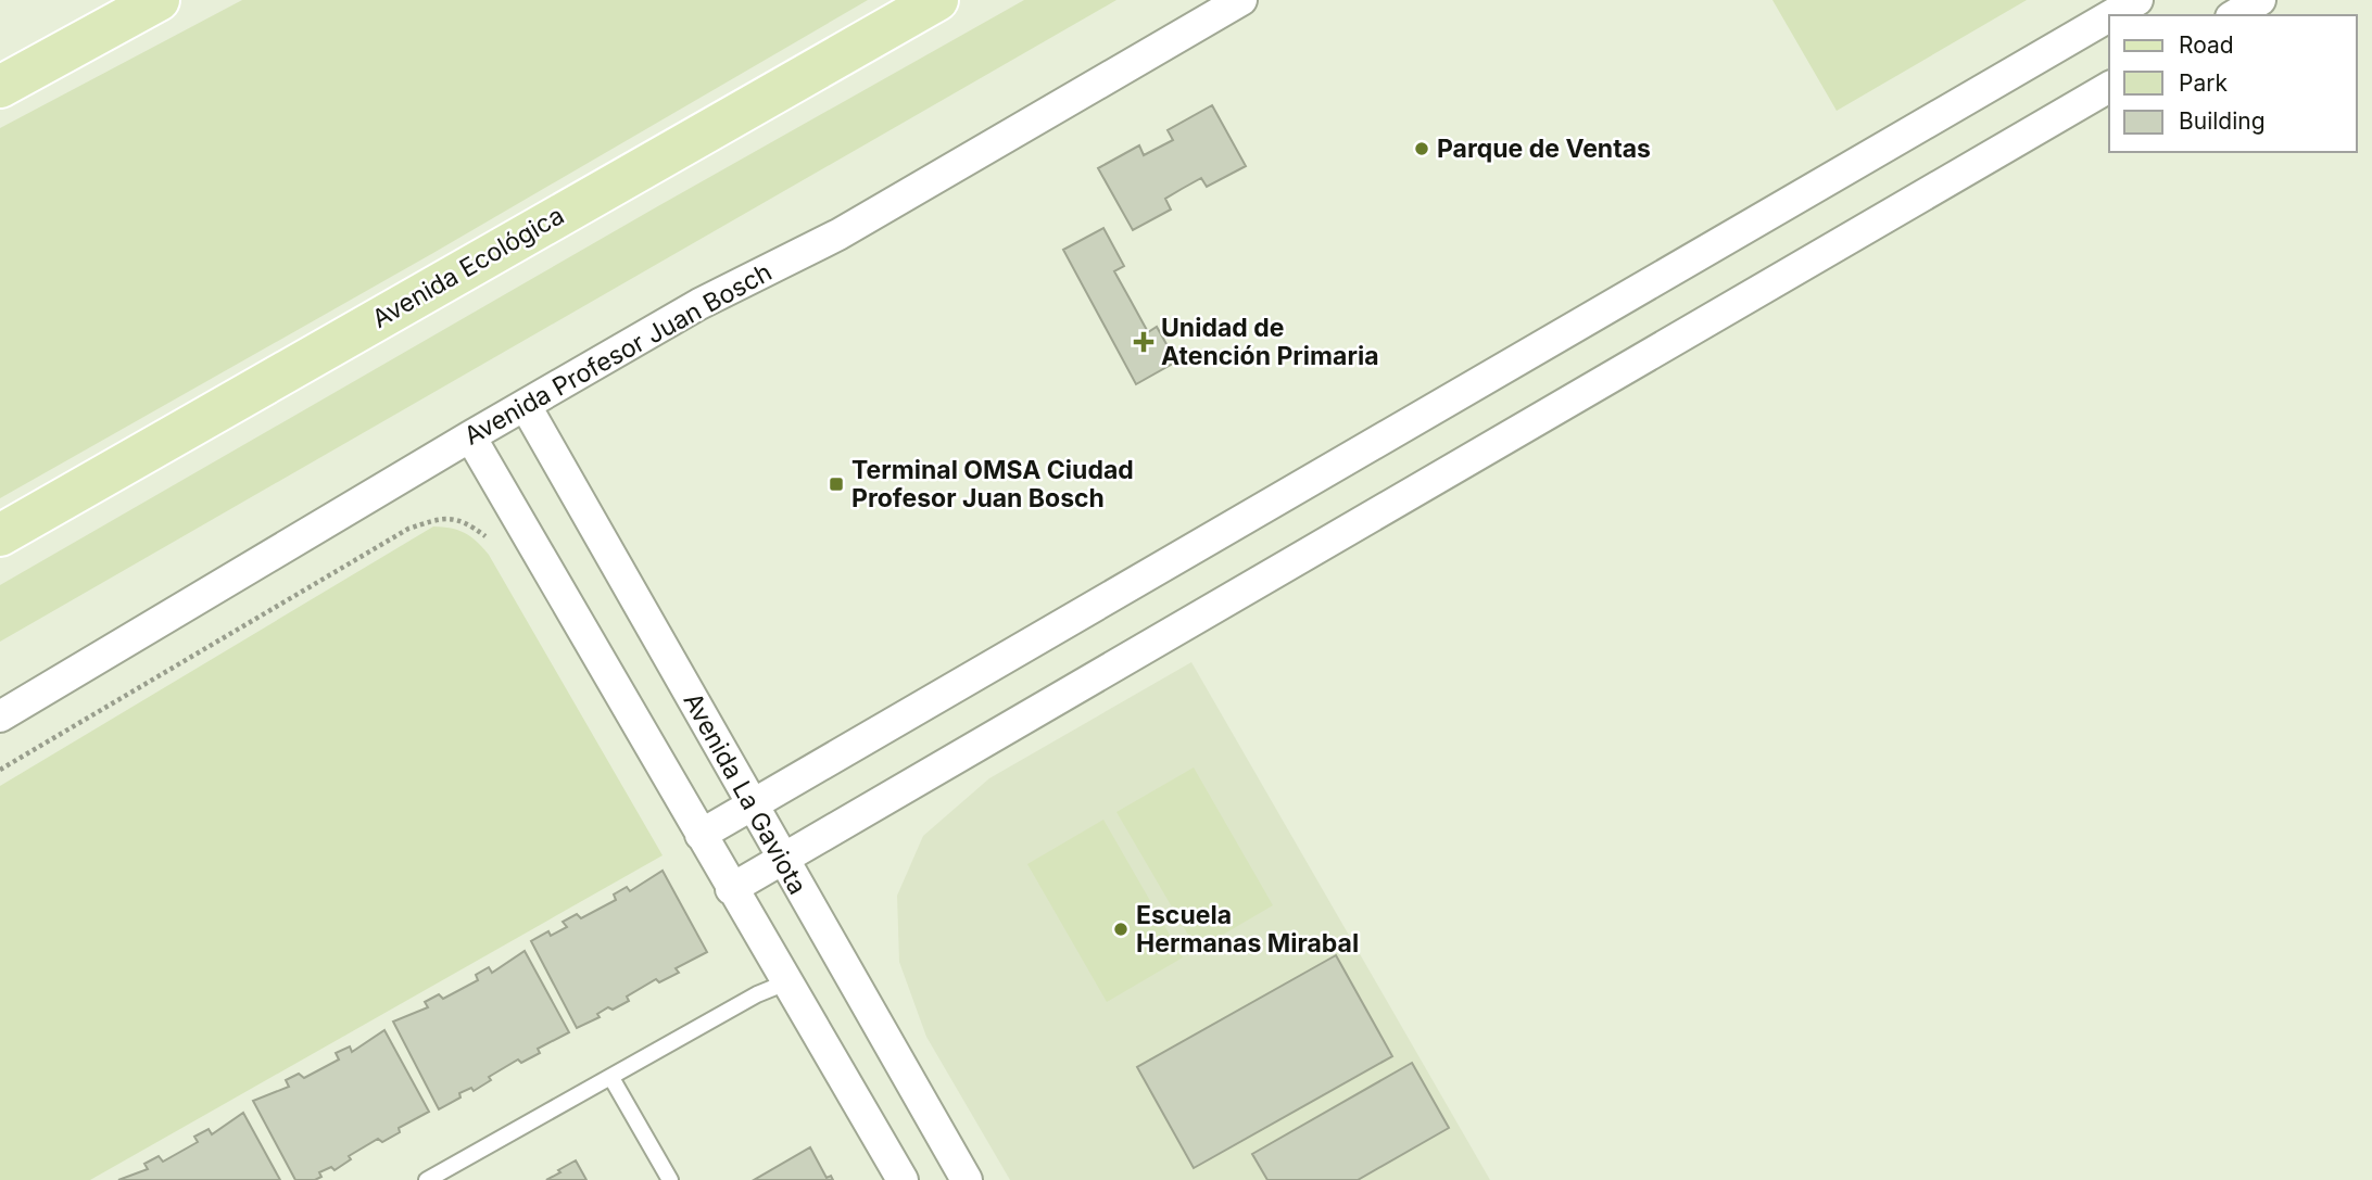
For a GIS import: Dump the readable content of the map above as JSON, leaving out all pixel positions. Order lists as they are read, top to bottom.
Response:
{
  "streets": {
    "main road": ["Avenida Ecológica"],
    "street": ["Avenida Profesor Juan Bosch", "Avenida La Gaviota"]
  },
  "crossings": [
    ["Avenida Profesor Juan Bosch", "Avenida La Gaviota"]
  ],
  "places": {
    "other": ["Parque de Ventas", "Escuela Hermanas Mirabal"],
    "health": ["Unidad de Atención Primaria"],
    "transit": ["Terminal OMSA Ciudad Profesor Juan Bosch"]
  },
  "legend": ["Road", "Park", "Building"]
}
